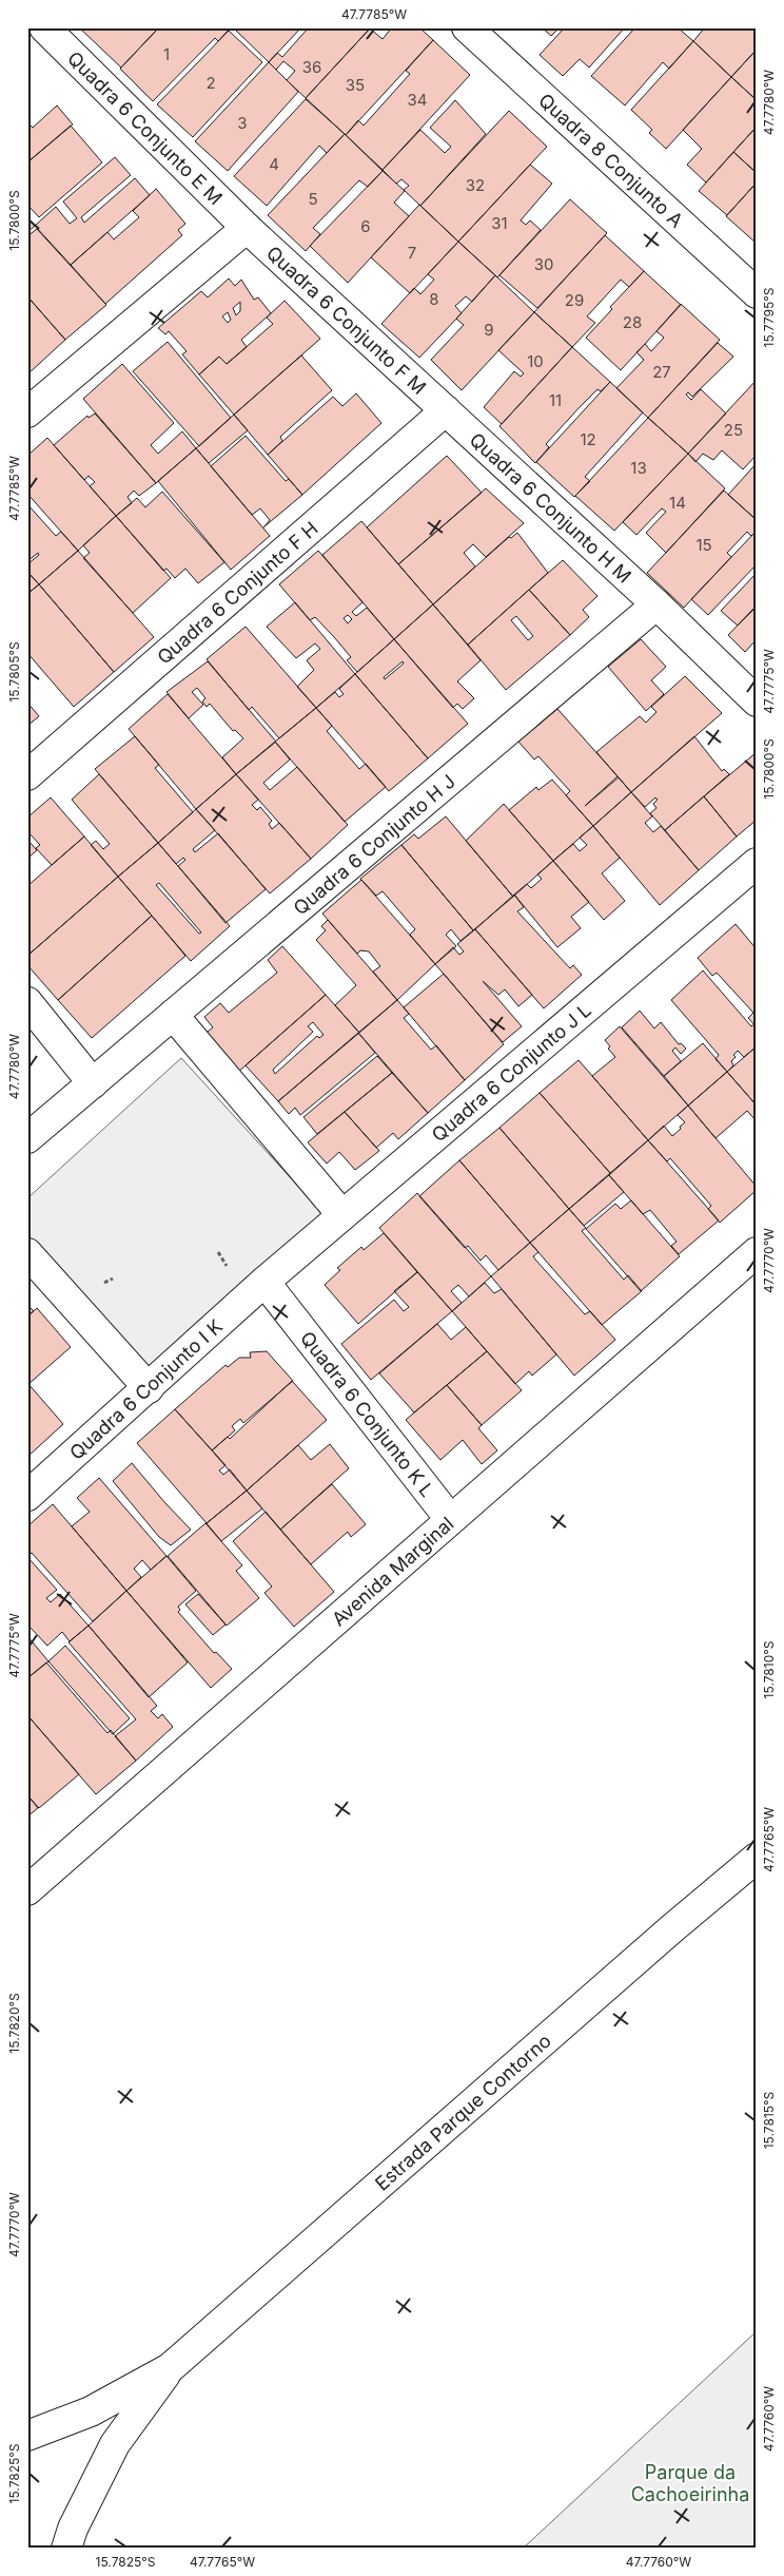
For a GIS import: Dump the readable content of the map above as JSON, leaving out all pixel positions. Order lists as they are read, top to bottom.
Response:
{
  "streets": {
    "street": [
      "Quadra 6 Conjunto E M",
      "Quadra 8 Conjunto A",
      "Quadra 6 Conjunto F M",
      "Quadra 6 Conjunto H M",
      "Quadra 6 Conjunto F H",
      "Quadra 6 Conjunto H J",
      "Quadra 6 Conjunto J L",
      "Quadra 6 Conjunto I K",
      "Quadra 6 Conjunto K L",
      "Avenida Marginal",
      "Estrada Parque Contorno"
    ]
  },
  "crossings": [
    ["Quadra 6 Conjunto E M", "Quadra 6 Conjunto F M"],
    ["Quadra 6 Conjunto F M", "Quadra 6 Conjunto H M"],
    ["Quadra 6 Conjunto F M", "Quadra 6 Conjunto F H"],
    ["Quadra 6 Conjunto H M", "Quadra 6 Conjunto F H"],
    ["Quadra 6 Conjunto H M", "Quadra 6 Conjunto H J"],
    ["Quadra 6 Conjunto J L", "Quadra 6 Conjunto I K"],
    ["Quadra 6 Conjunto J L", "Quadra 6 Conjunto K L"],
    ["Quadra 6 Conjunto I K", "Quadra 6 Conjunto K L"],
    ["Quadra 6 Conjunto K L", "Avenida Marginal"]
  ],
  "parks": ["Parque da Cachoeirinha"],
  "house_numbers": [
    "1",
    "36",
    "2",
    "35",
    "34",
    "3",
    "4",
    "32",
    "5",
    "31",
    "6",
    "7",
    "30",
    "8",
    "29",
    "28",
    "9",
    "10",
    "27",
    "11",
    "25",
    "12",
    "13",
    "14",
    "15"
  ],
  "coordinates": [
    "47.7785°W",
    "47.7780°W",
    "15.7800°S",
    "15.7795°S",
    "15.7805°S",
    "47.7775°W",
    "47.7770°W",
    "15.7810°S",
    "47.7765°W",
    "15.7820°S",
    "15.7815°S",
    "47.7760°W",
    "15.7825°S"
  ]
}
